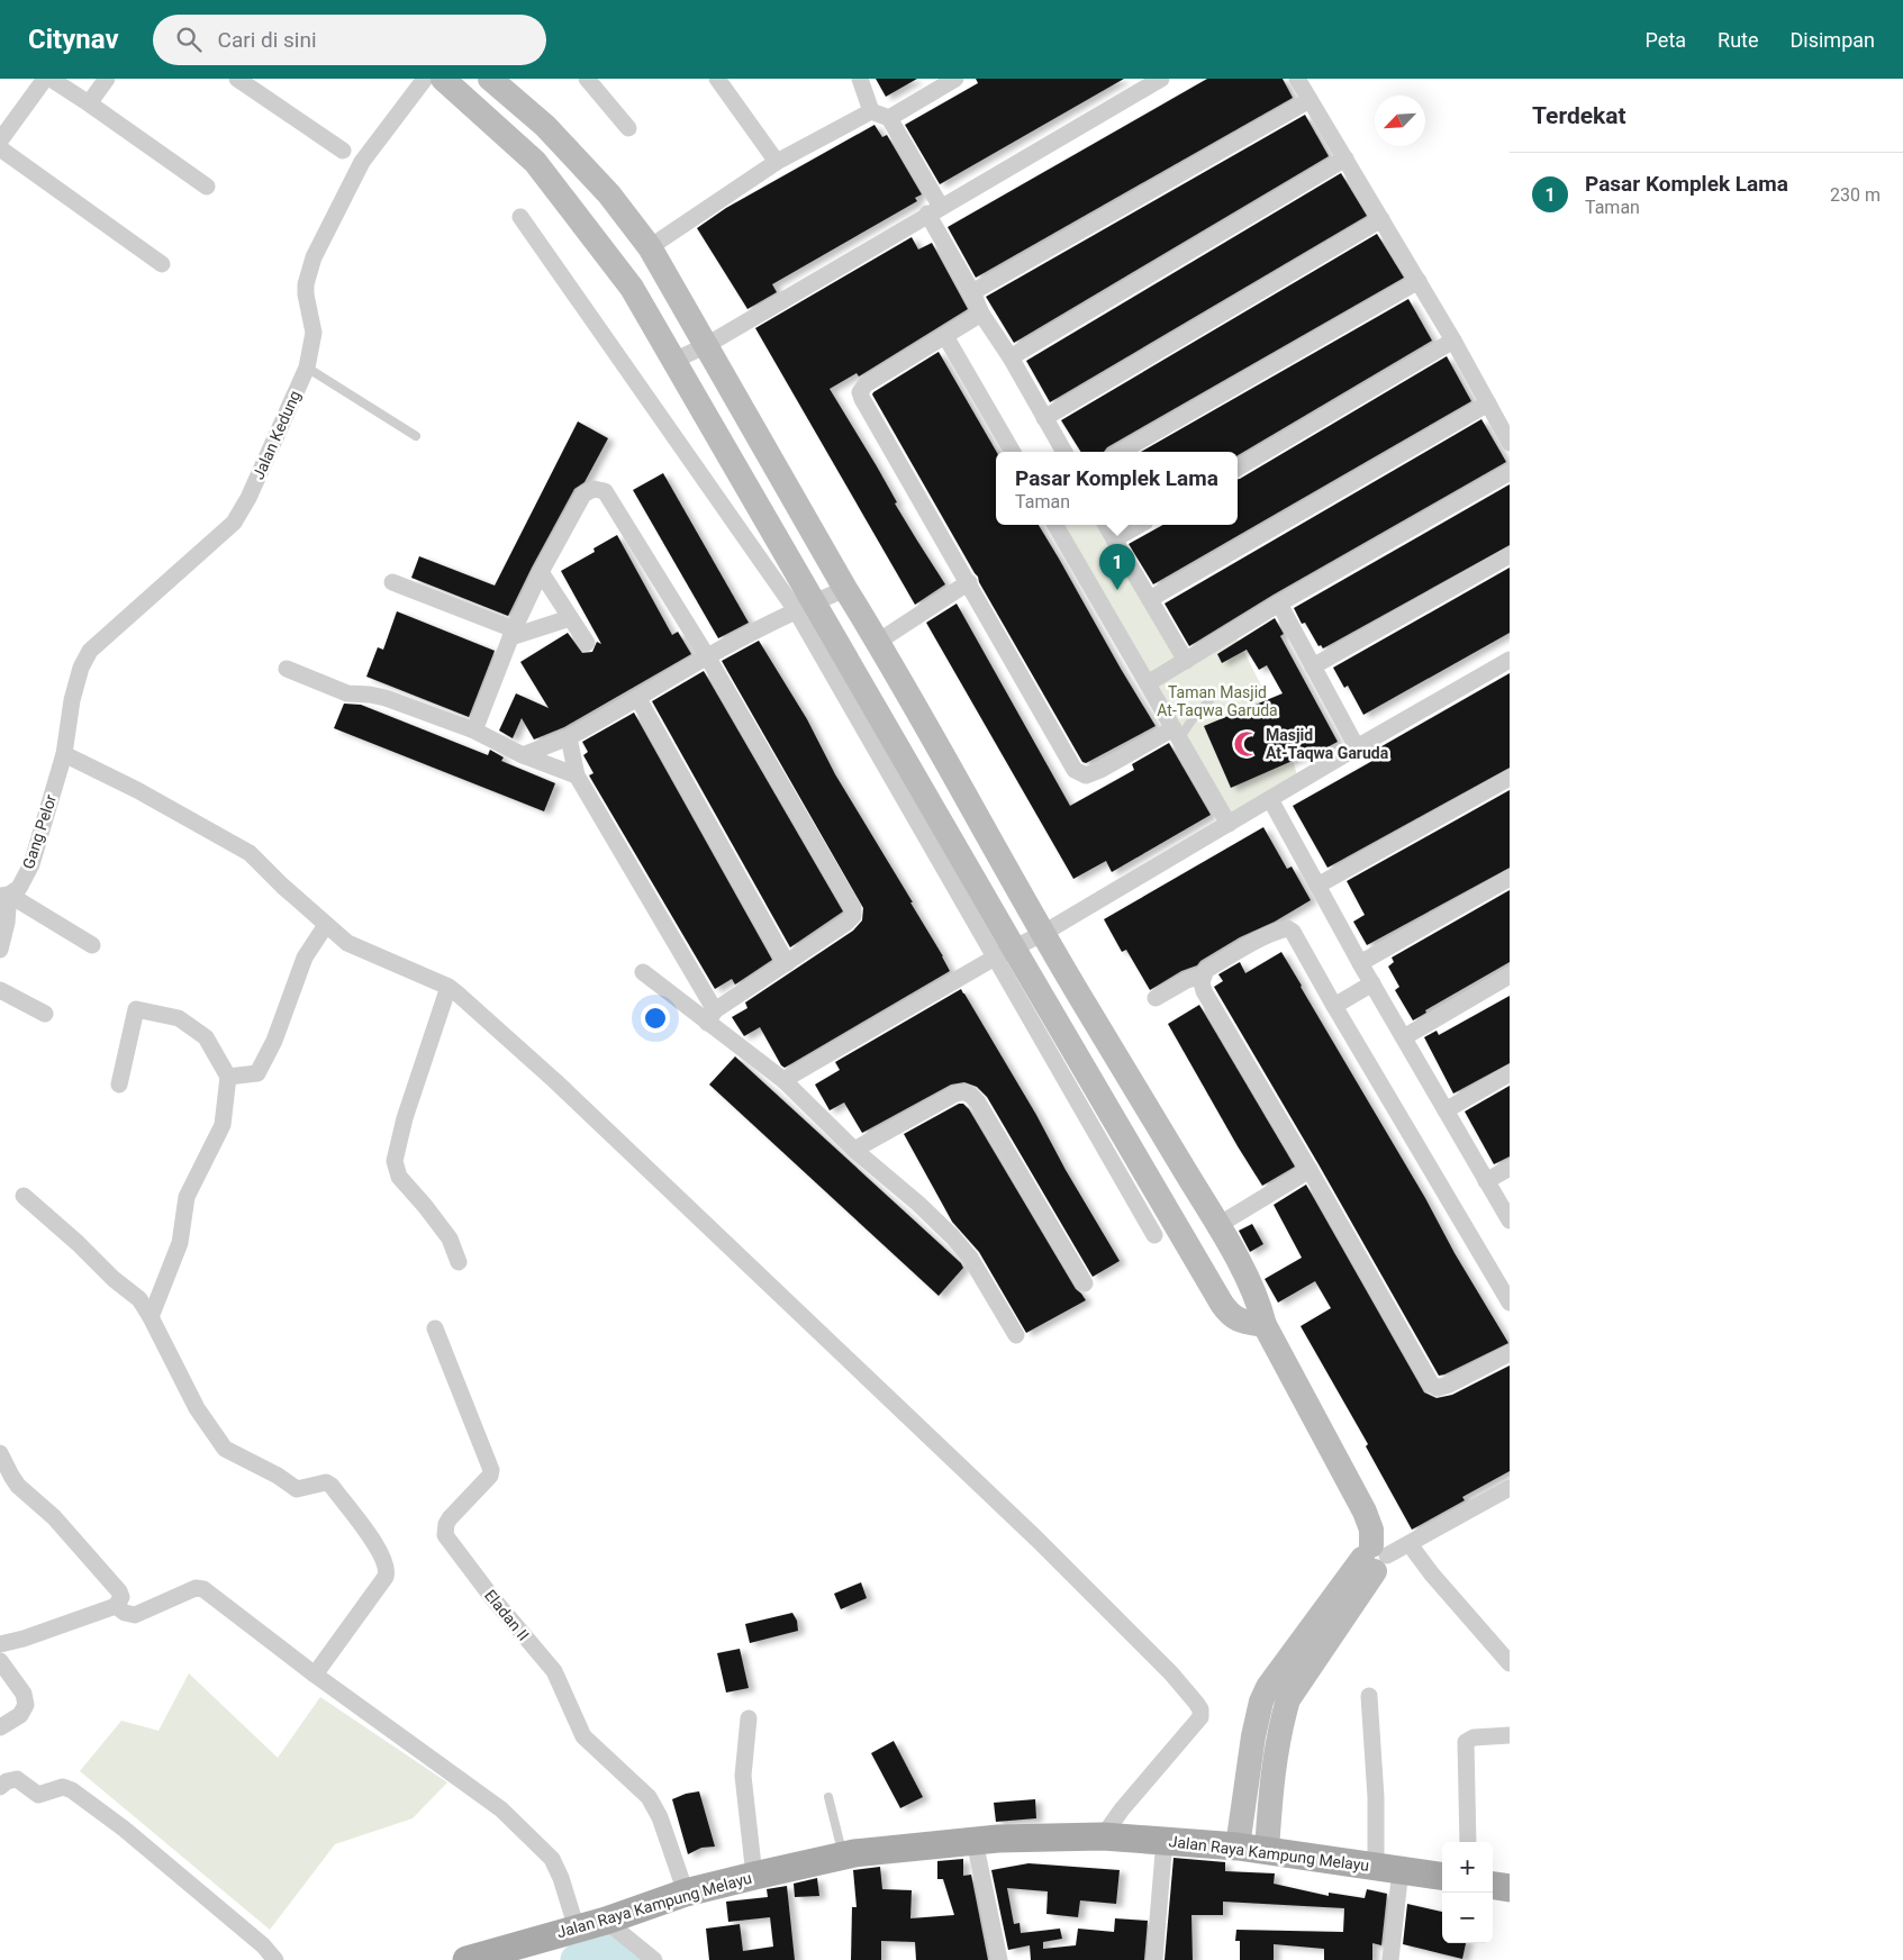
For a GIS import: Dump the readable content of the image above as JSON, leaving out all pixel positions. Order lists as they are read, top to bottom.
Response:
{
  "streets": {
    "main road": ["Jalan Raya Kampung Melayu"],
    "street": ["Jalan Kedung", "Gang Pelor", "Eladan II"]
  },
  "crossings": [
    ["Jalan Kedung", "Gang Pelor"],
    ["Eladan II", "Jalan Raya Kampung Melayu"]
  ],
  "parks": ["Taman Masjid At-Taqwa Garuda"],
  "places": {
    "mosque": ["Masjid At-Taqwa Garuda"]
  },
  "north": "bottom left",
  "page": {
    "header": "Citynav",
    "search": "Cari di sini",
    "nav": ["Peta", "Rute", "Disimpan"],
    "heading": "Terdekat",
    "list": [
      {
        "mark": "1",
        "name": "Pasar Komplek Lama",
        "note": "Taman",
        "value": "230 m"
      }
    ],
    "popup": ["Pasar Komplek Lama", "Taman"],
    "pins": "1",
    "map_buttons": ["+", "−"]
  }
}
